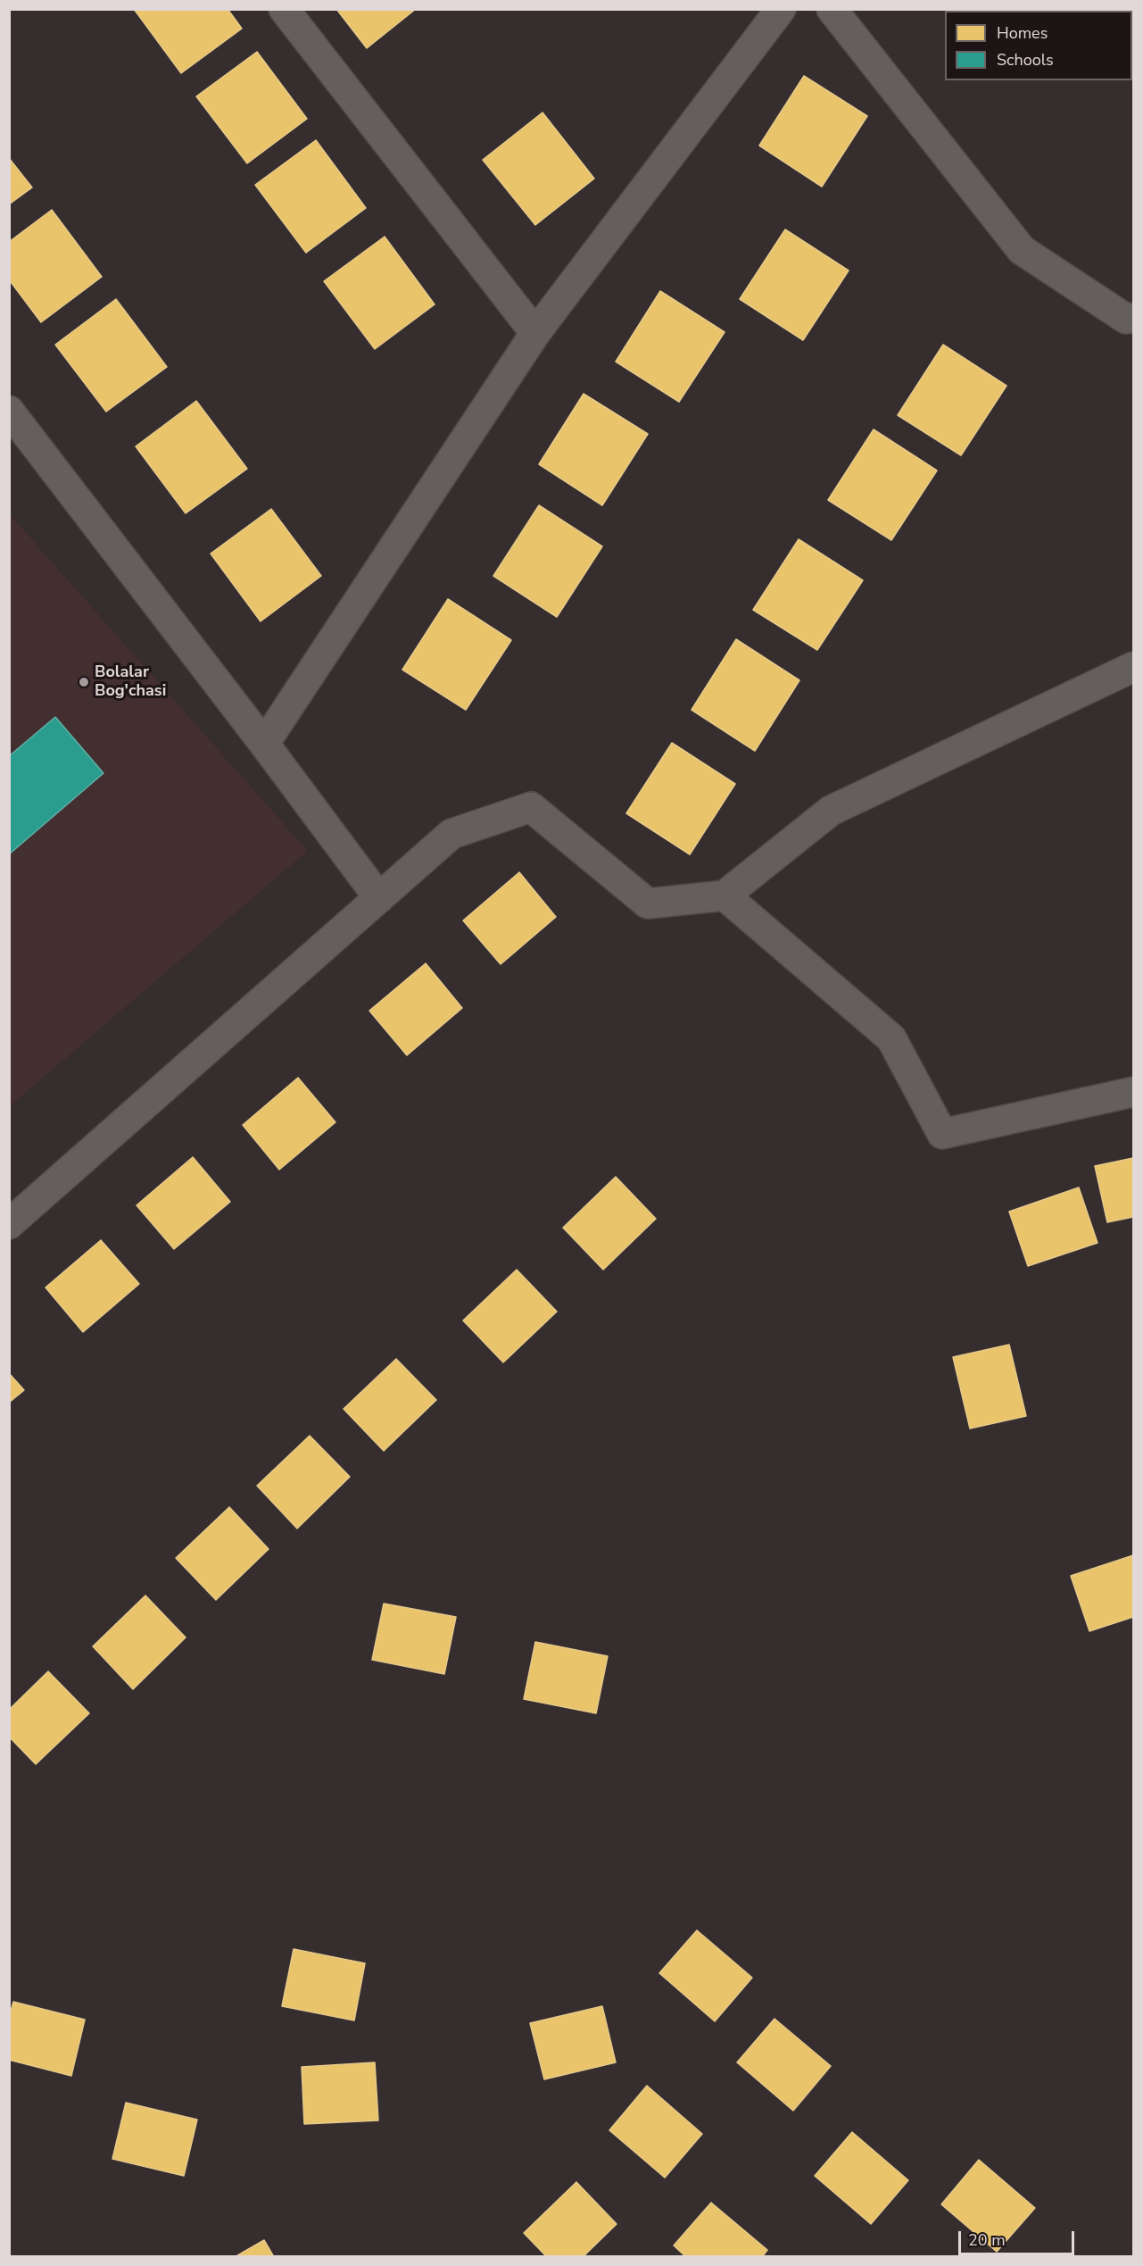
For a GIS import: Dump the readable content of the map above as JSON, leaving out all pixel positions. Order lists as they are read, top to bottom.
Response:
{
  "places": ["Bolalar Bog'chasi"],
  "legend": ["Homes", "Schools"],
  "scale_bar": "20 m"
}
